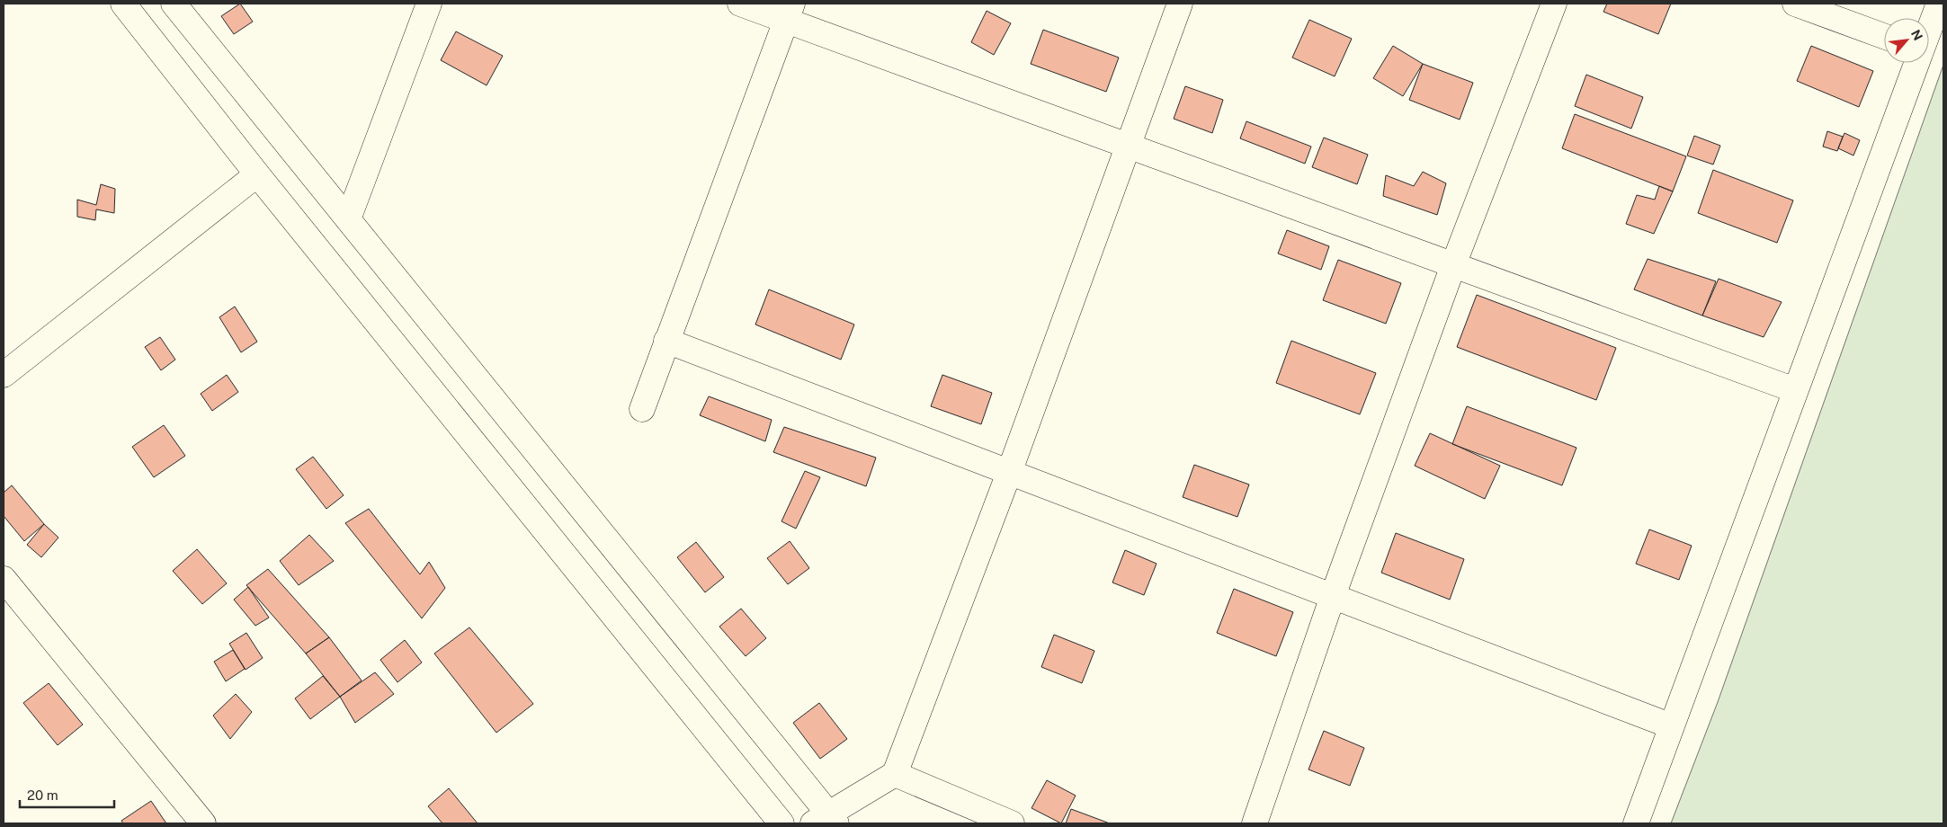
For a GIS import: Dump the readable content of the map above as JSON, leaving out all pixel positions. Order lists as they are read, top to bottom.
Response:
{
  "scale_bar": "20 m",
  "north": "top right"
}
